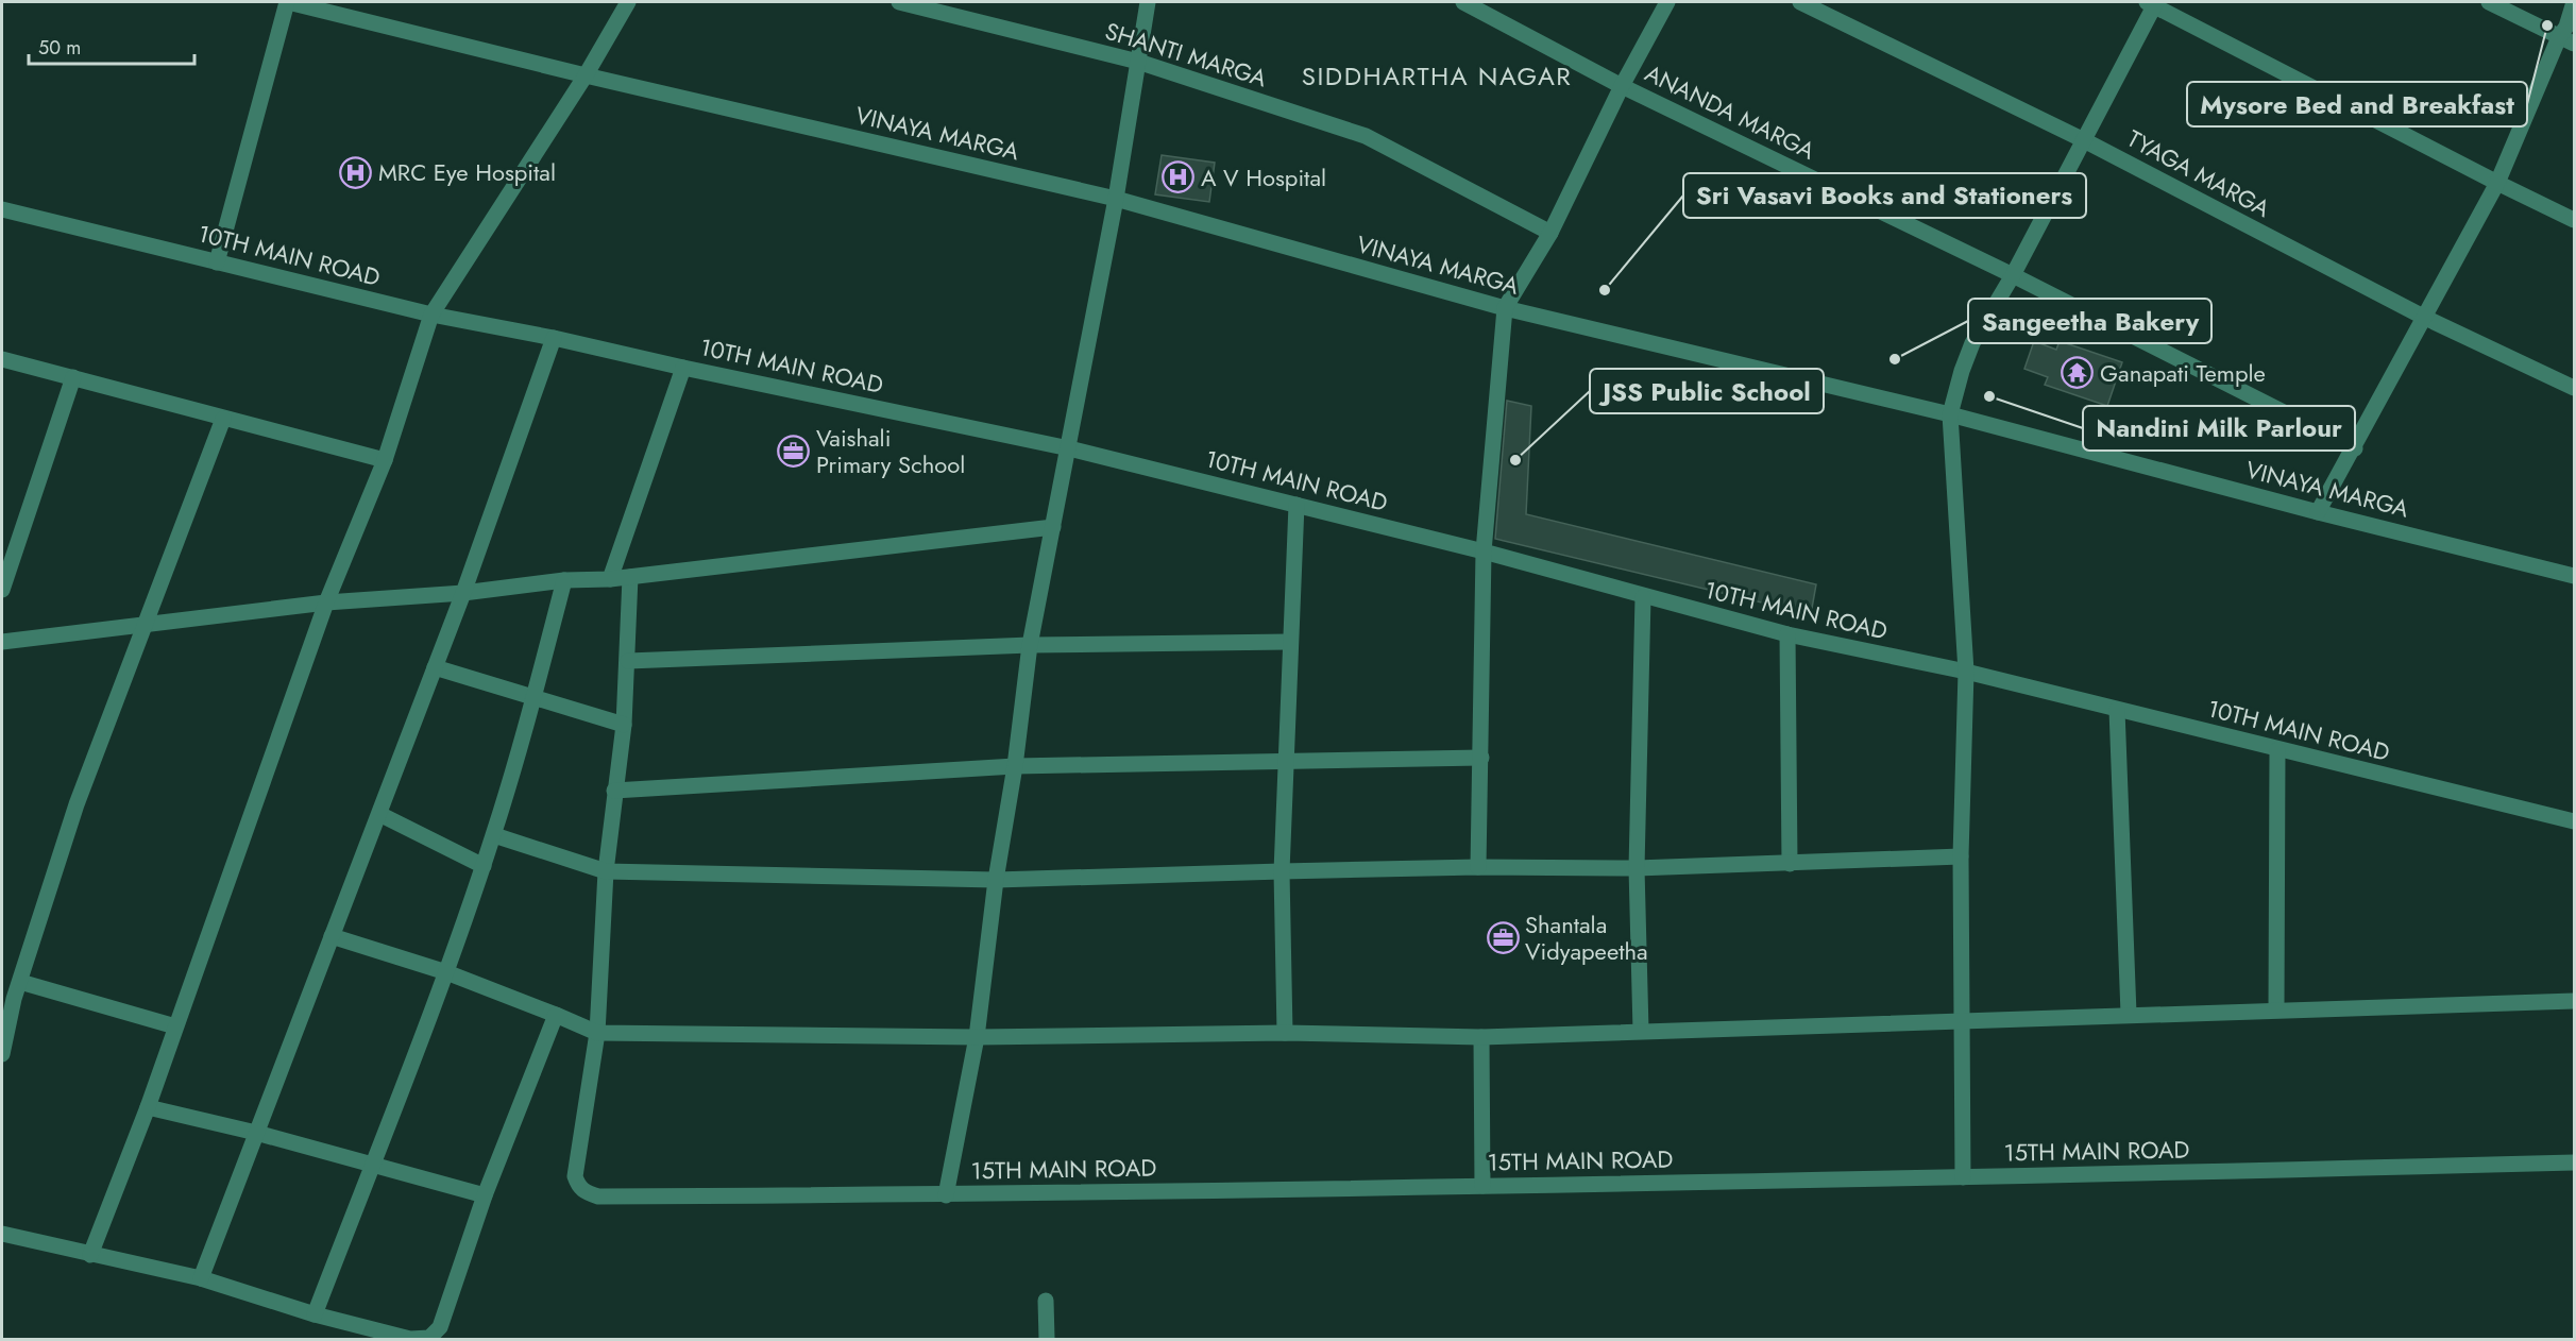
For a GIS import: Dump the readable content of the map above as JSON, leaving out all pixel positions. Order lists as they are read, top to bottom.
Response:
{
  "streets": {
    "street": [
      "SHANTI MARGA",
      "ANANDA MARGA",
      "VINAYA MARGA",
      "TYAGA MARGA",
      "10TH MAIN ROAD",
      "15TH MAIN ROAD"
    ]
  },
  "districts": ["SIDDHARTHA NAGAR"],
  "places": {
    "other": [
      "Mysore Bed and Breakfast",
      "Sri Vasavi Books and Stationers",
      "Sangeetha Bakery",
      "Nandini Milk Parlour",
      "JSS Public School"
    ],
    "hospital": ["MRC Eye Hospital", "A V Hospital"],
    "temple": ["Ganapati Temple"],
    "office": ["Vaishali Primary School", "Shantala Vidyapeetha"]
  },
  "scale_bar": "50 m"
}
